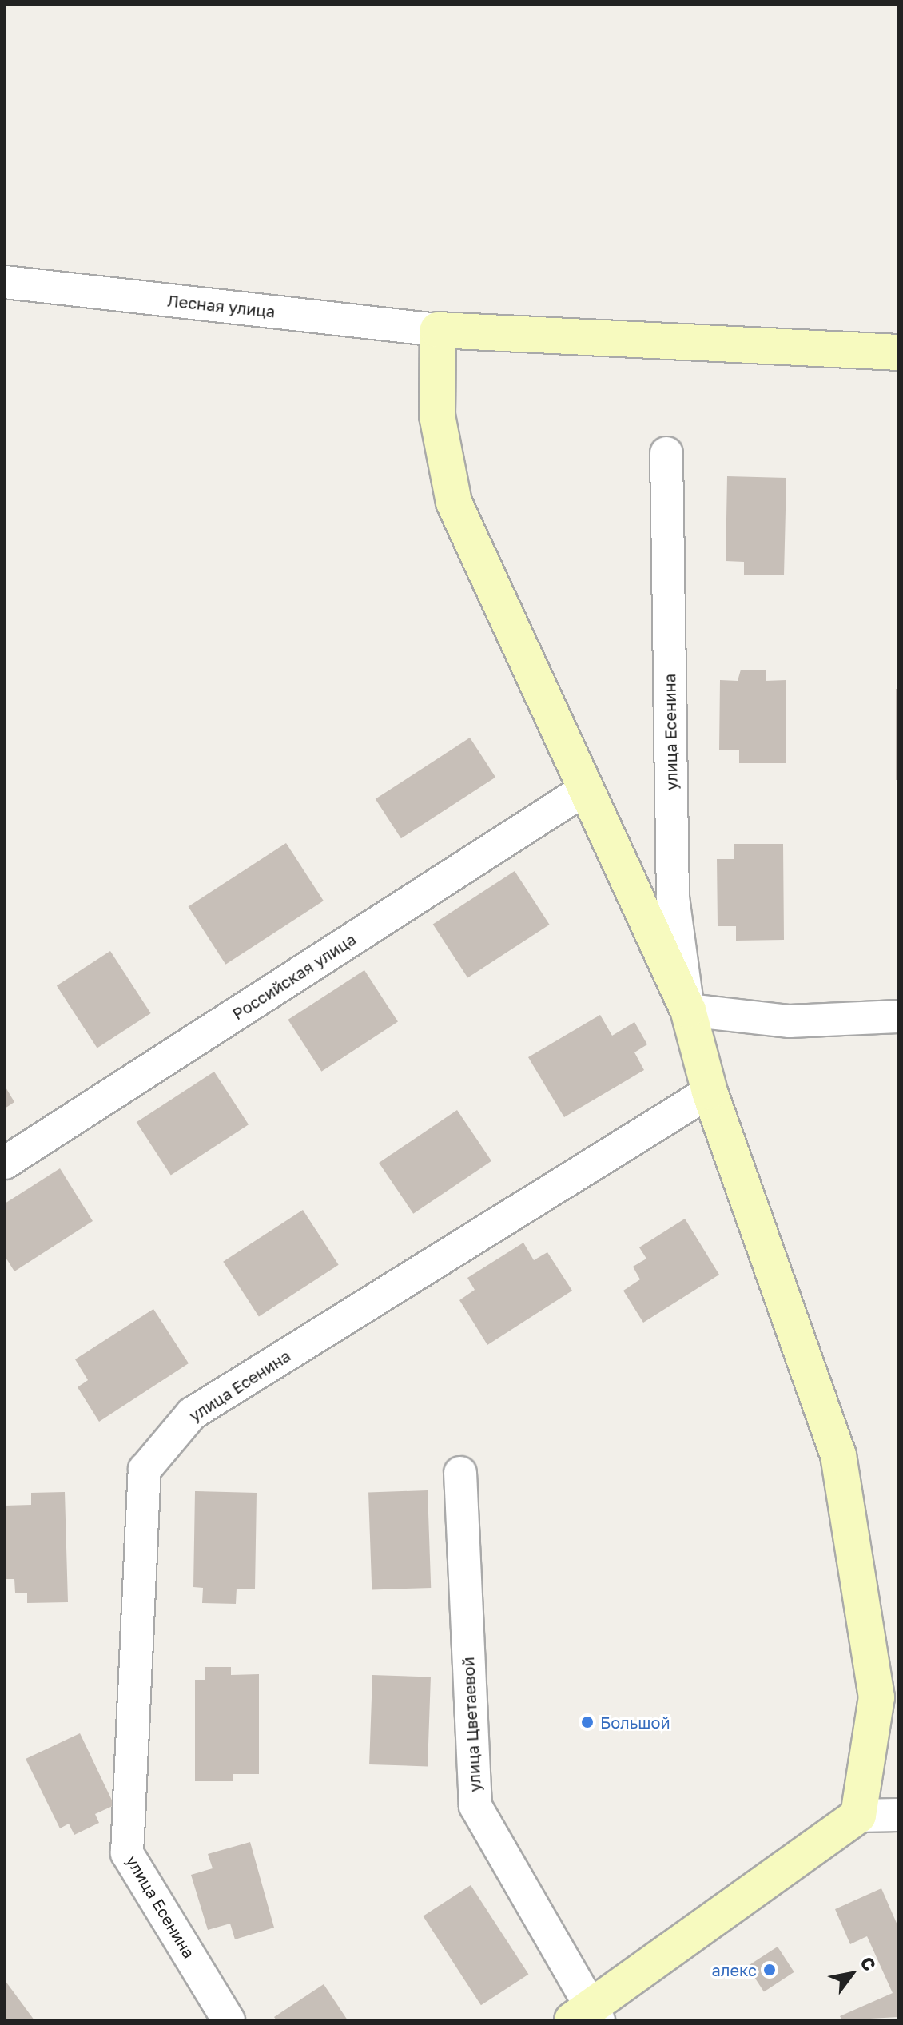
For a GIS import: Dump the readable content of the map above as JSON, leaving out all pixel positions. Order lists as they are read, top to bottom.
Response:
{
  "streets": {
    "street": [
      "Лесная улица",
      "улица Есенина",
      "Российская улица",
      "улица Цветаевой"
    ]
  },
  "places": ["Большой", "алекс"],
  "north": "top right"
}
